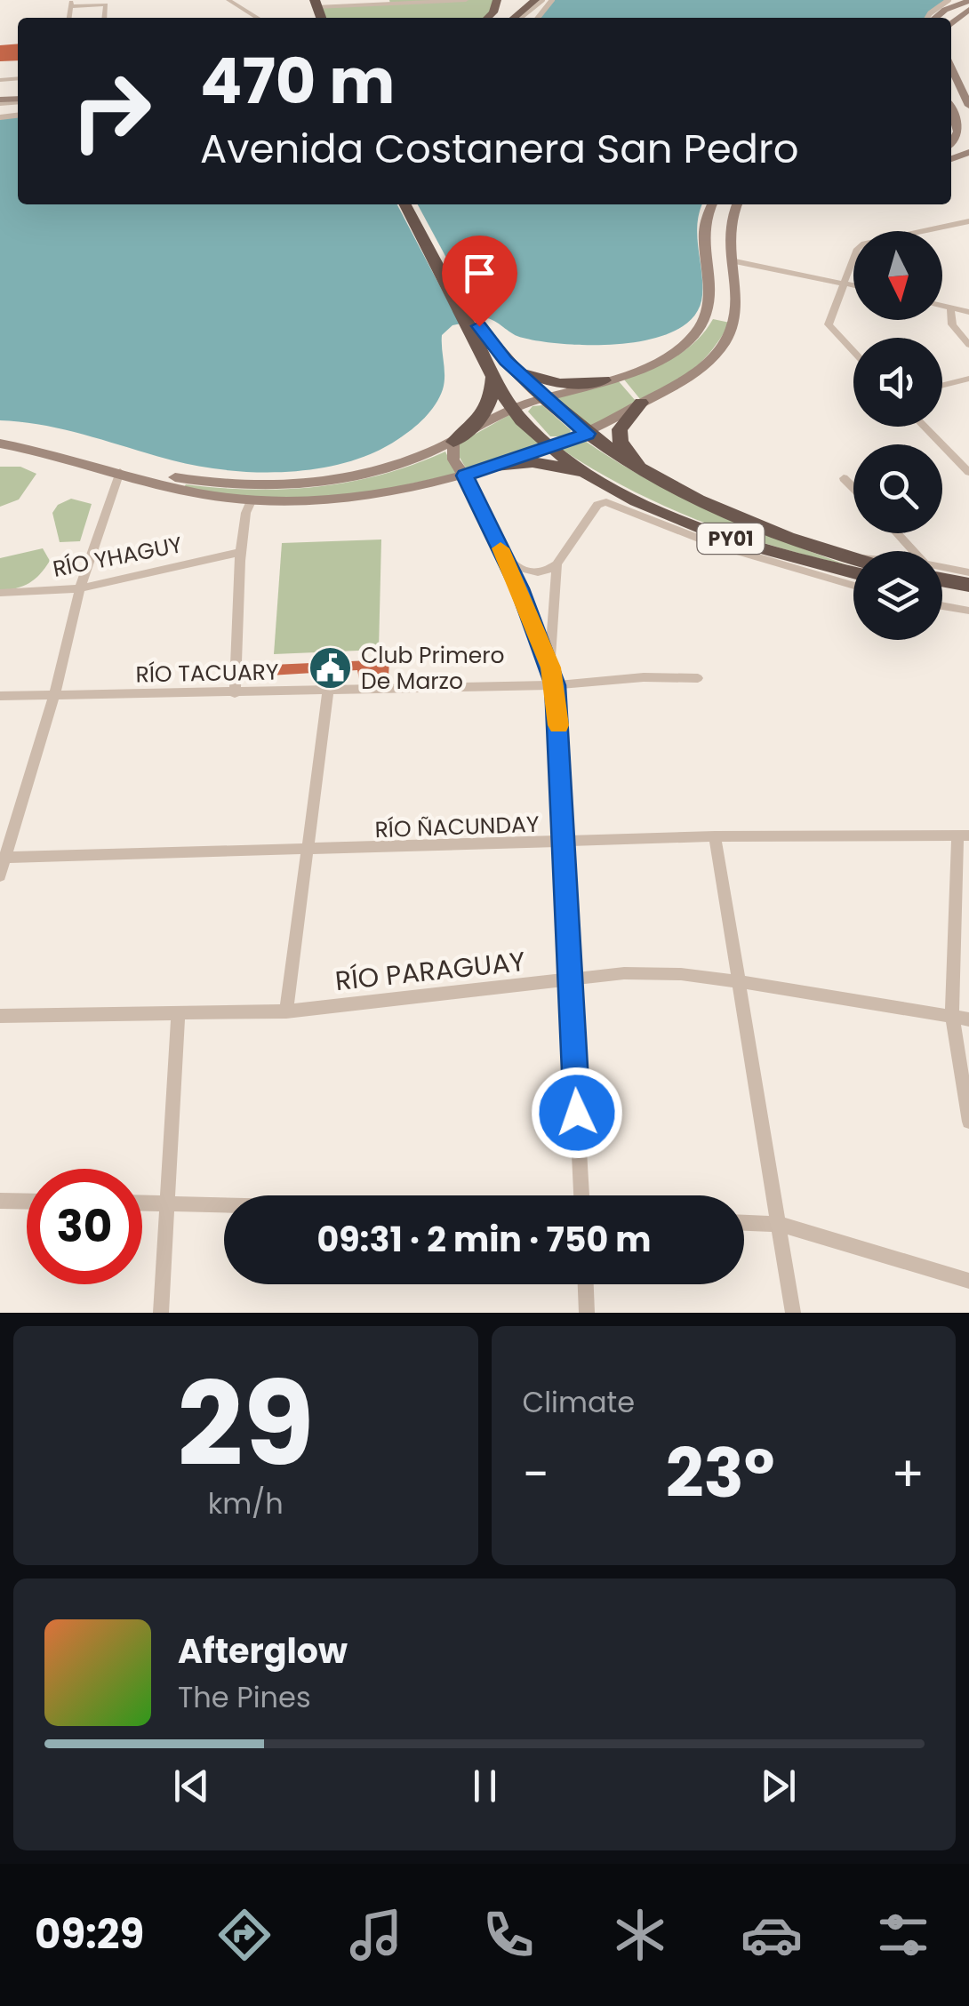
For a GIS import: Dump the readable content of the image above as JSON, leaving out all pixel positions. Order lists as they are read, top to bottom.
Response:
{
  "streets": {
    "highway": ["PY01"],
    "street": [
      "RÍO YHAGUY",
      "RÍO TACUARY",
      "RÍO ÑACUNDAY",
      "RÍO PARAGUAY"
    ]
  },
  "places": {
    "public building": ["Club Primero De Marzo"]
  },
  "north": "bottom",
  "page": {
    "turn": ["470 m", "Avenida Costanera San Pedro"],
    "limit": "30",
    "trip": "09:31 · 2 min · 750 m",
    "tile": [
      ["29", "km/h"],
      "Climate"
    ],
    "heat": ["−", "23°", "+"],
    "song": ["Afterglow", "The Pines"],
    "tabs": "09:29"
  }
}
